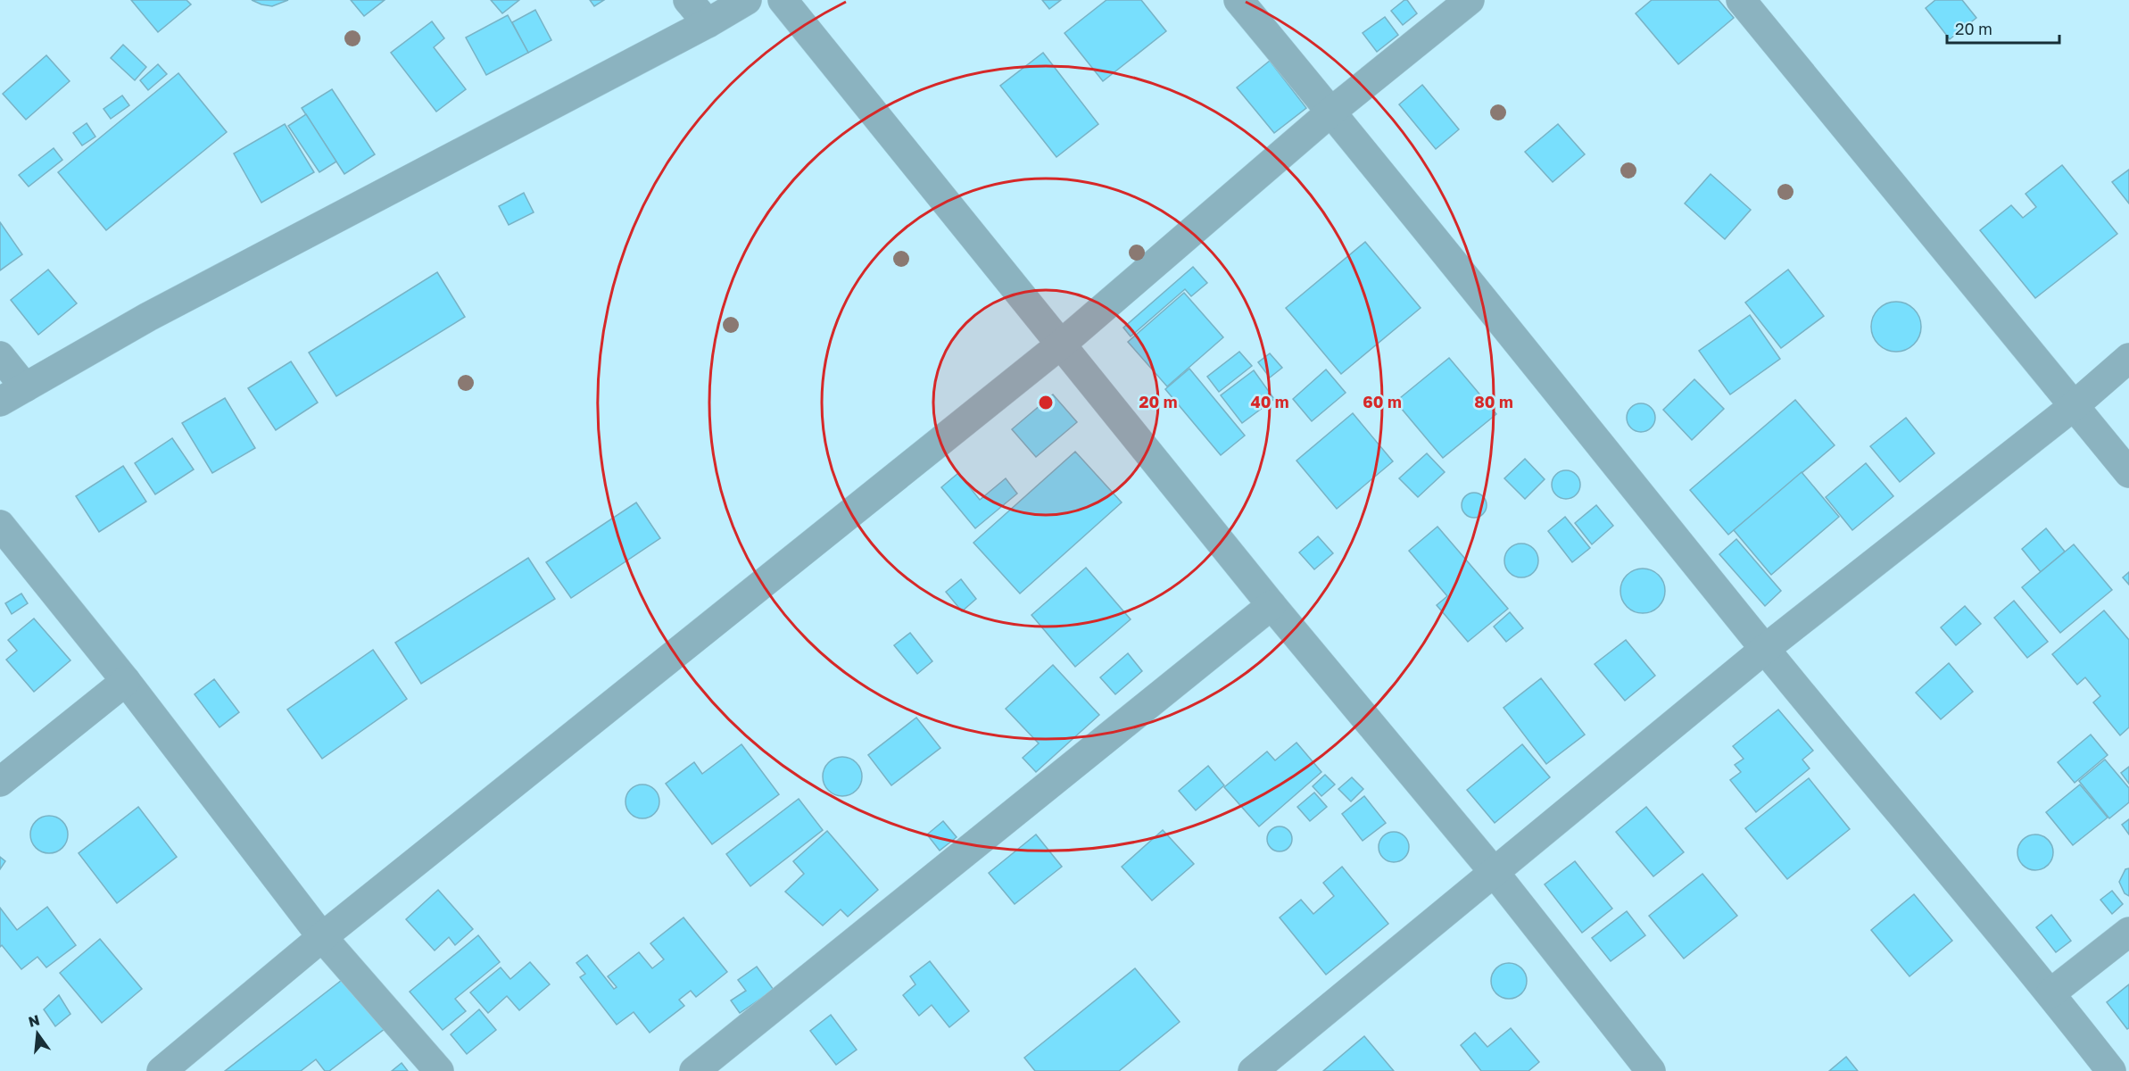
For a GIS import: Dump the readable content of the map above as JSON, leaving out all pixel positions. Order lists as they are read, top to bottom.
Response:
{
  "scale_bar": "20 m",
  "north": "top",
  "rings": [
    "20 m",
    "40 m",
    "60 m",
    "80 m"
  ]
}
